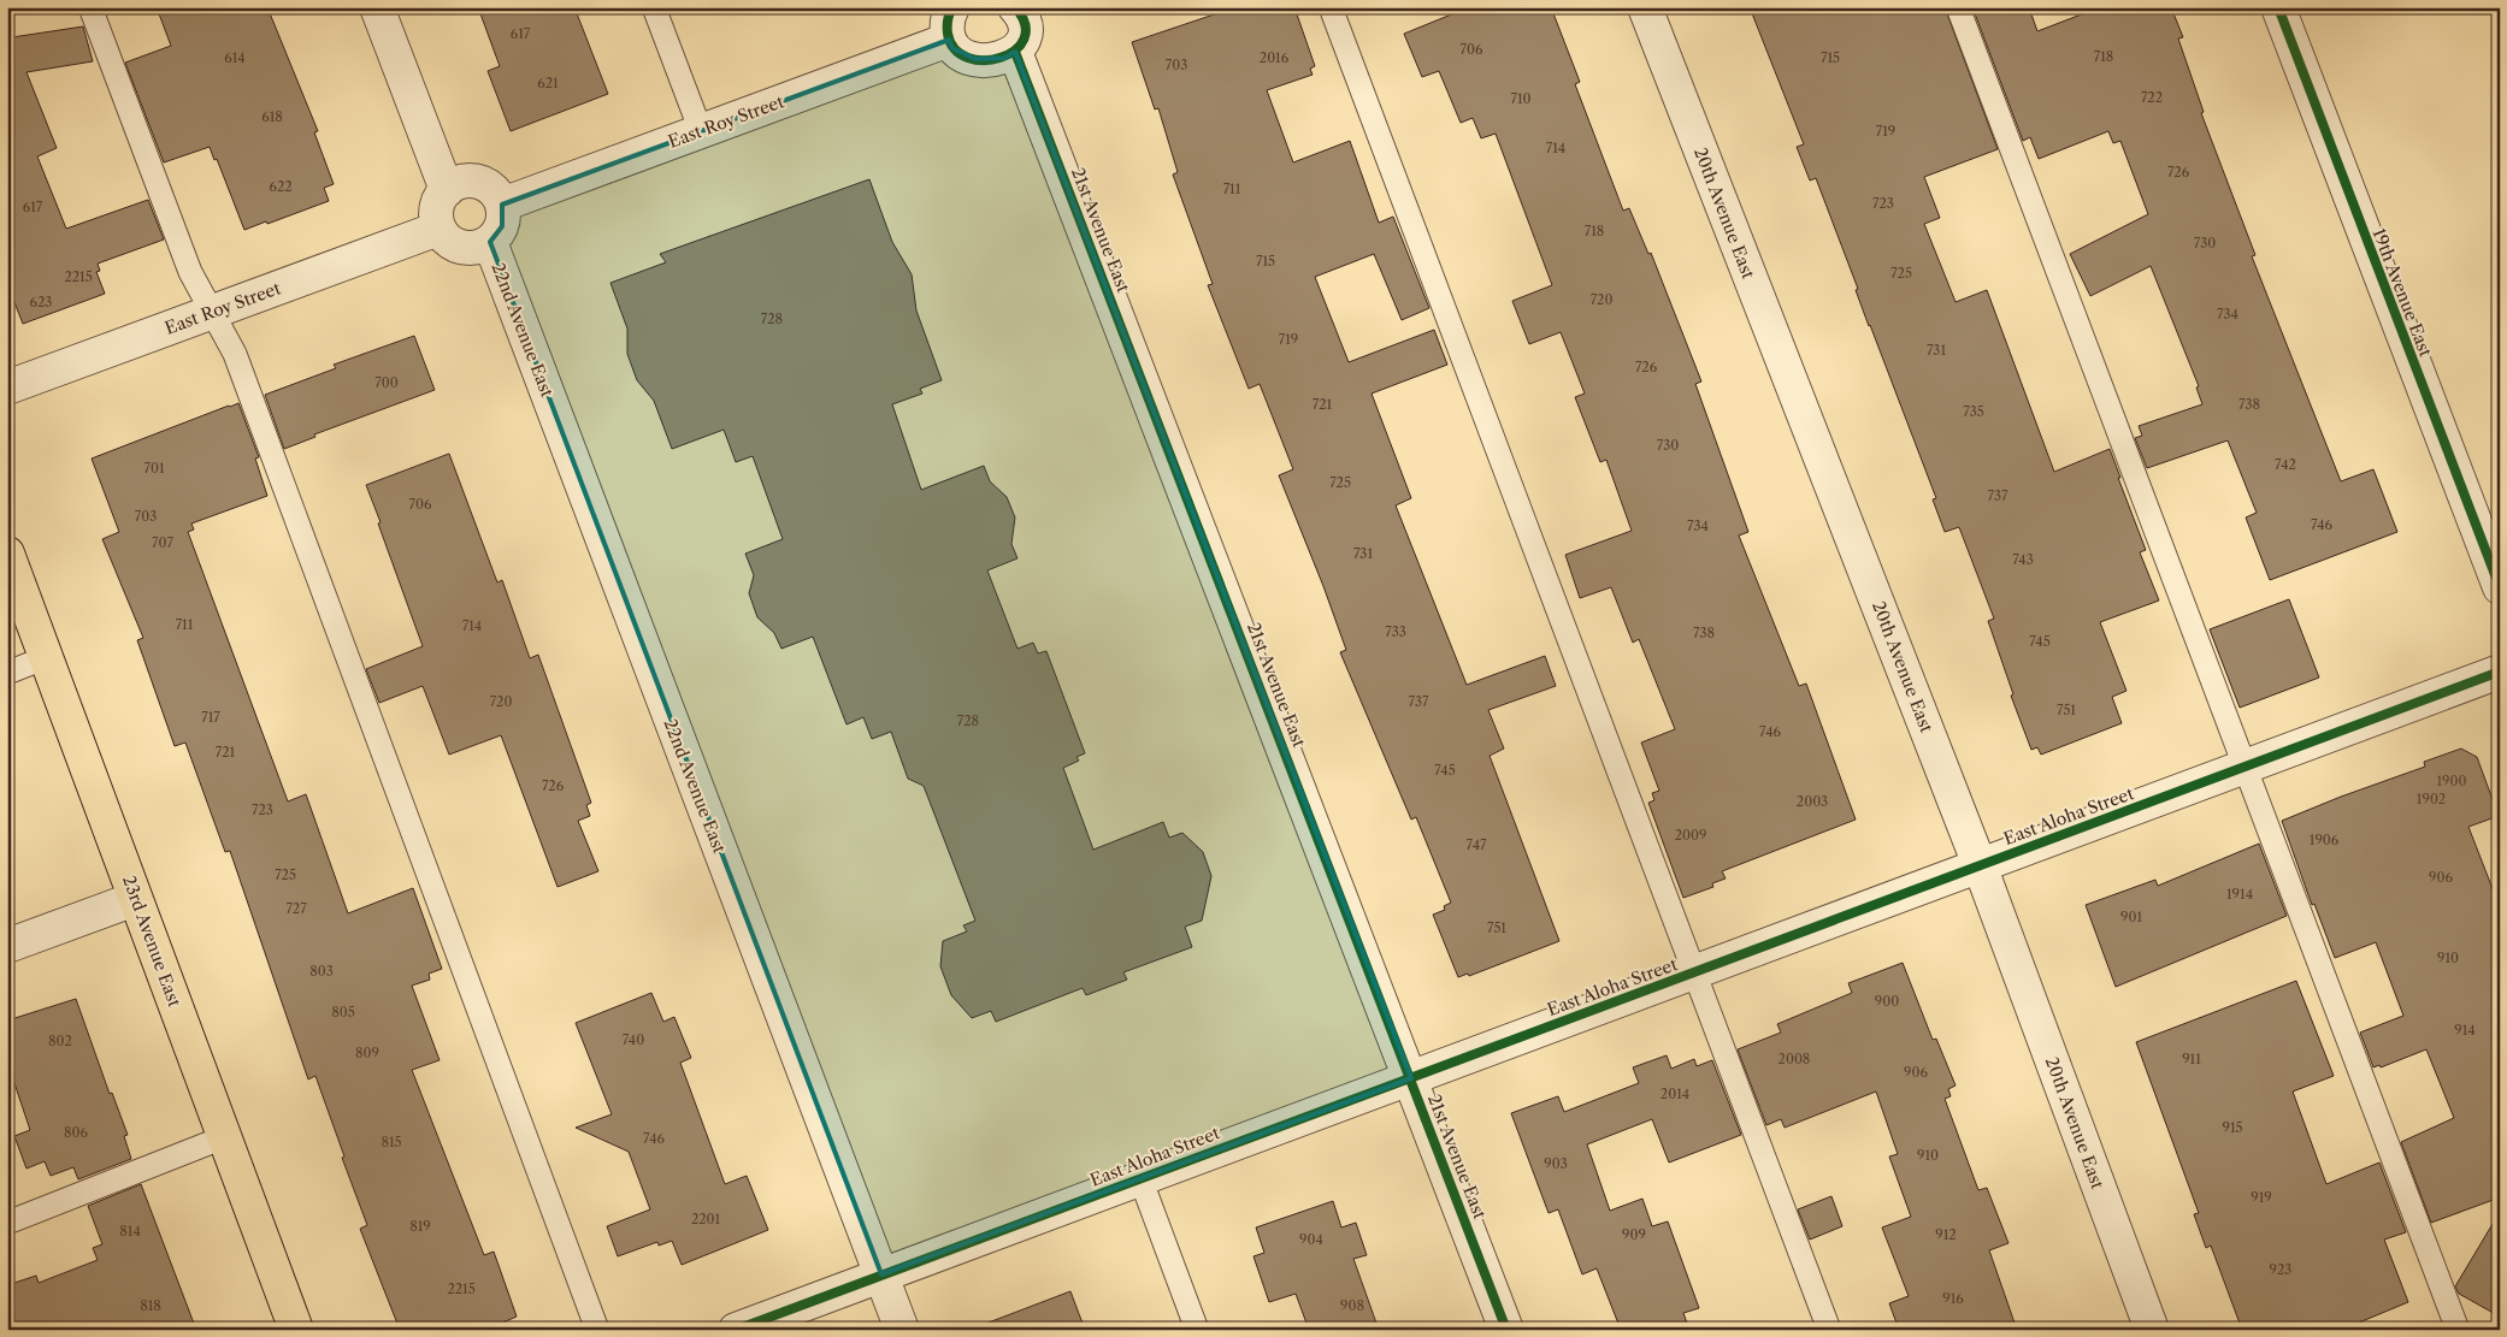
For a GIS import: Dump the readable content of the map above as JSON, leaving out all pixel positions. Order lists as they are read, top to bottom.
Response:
{
  "streets": {
    "main road": ["23rd Avenue East"],
    "street": [
      "East Roy Street",
      "20th Avenue East",
      "21st Avenue East",
      "19th Avenue East",
      "22nd Avenue East",
      "East Aloha Street"
    ]
  },
  "crossings": [
    ["East Roy Street", "22nd Avenue East"],
    ["20th Avenue East", "East Aloha Street"],
    ["21st Avenue East", "East Aloha Street"],
    ["22nd Avenue East", "East Aloha Street"]
  ],
  "house_numbers": [
    "617",
    "706",
    "718",
    "614",
    "2016",
    "715",
    "703",
    "621",
    "722",
    "710",
    "618",
    "719",
    "714",
    "726",
    "622",
    "711",
    "723",
    "617",
    "718",
    "730",
    "715",
    "725",
    "2215",
    "720",
    "623",
    "734",
    "728",
    "719",
    "731",
    "726",
    "700",
    "721",
    "738",
    "735",
    "730",
    "742",
    "701",
    "725",
    "737",
    "706",
    "703",
    "746",
    "734",
    "707",
    "731",
    "743",
    "711",
    "714",
    "733",
    "738",
    "745",
    "720",
    "737",
    "751",
    "717",
    "728",
    "746",
    "721",
    "745",
    "1900",
    "726",
    "1902",
    "2003",
    "723",
    "2009",
    "1906",
    "747",
    "725",
    "906",
    "1914",
    "727",
    "901",
    "751",
    "910",
    "803",
    "900",
    "805",
    "914",
    "740",
    "802",
    "809",
    "2008",
    "911",
    "906",
    "2014",
    "915",
    "806",
    "746",
    "815",
    "910",
    "903",
    "919",
    "2201",
    "819",
    "814",
    "909",
    "912",
    "904",
    "923",
    "2215",
    "916",
    "818",
    "908"
  ]
}
